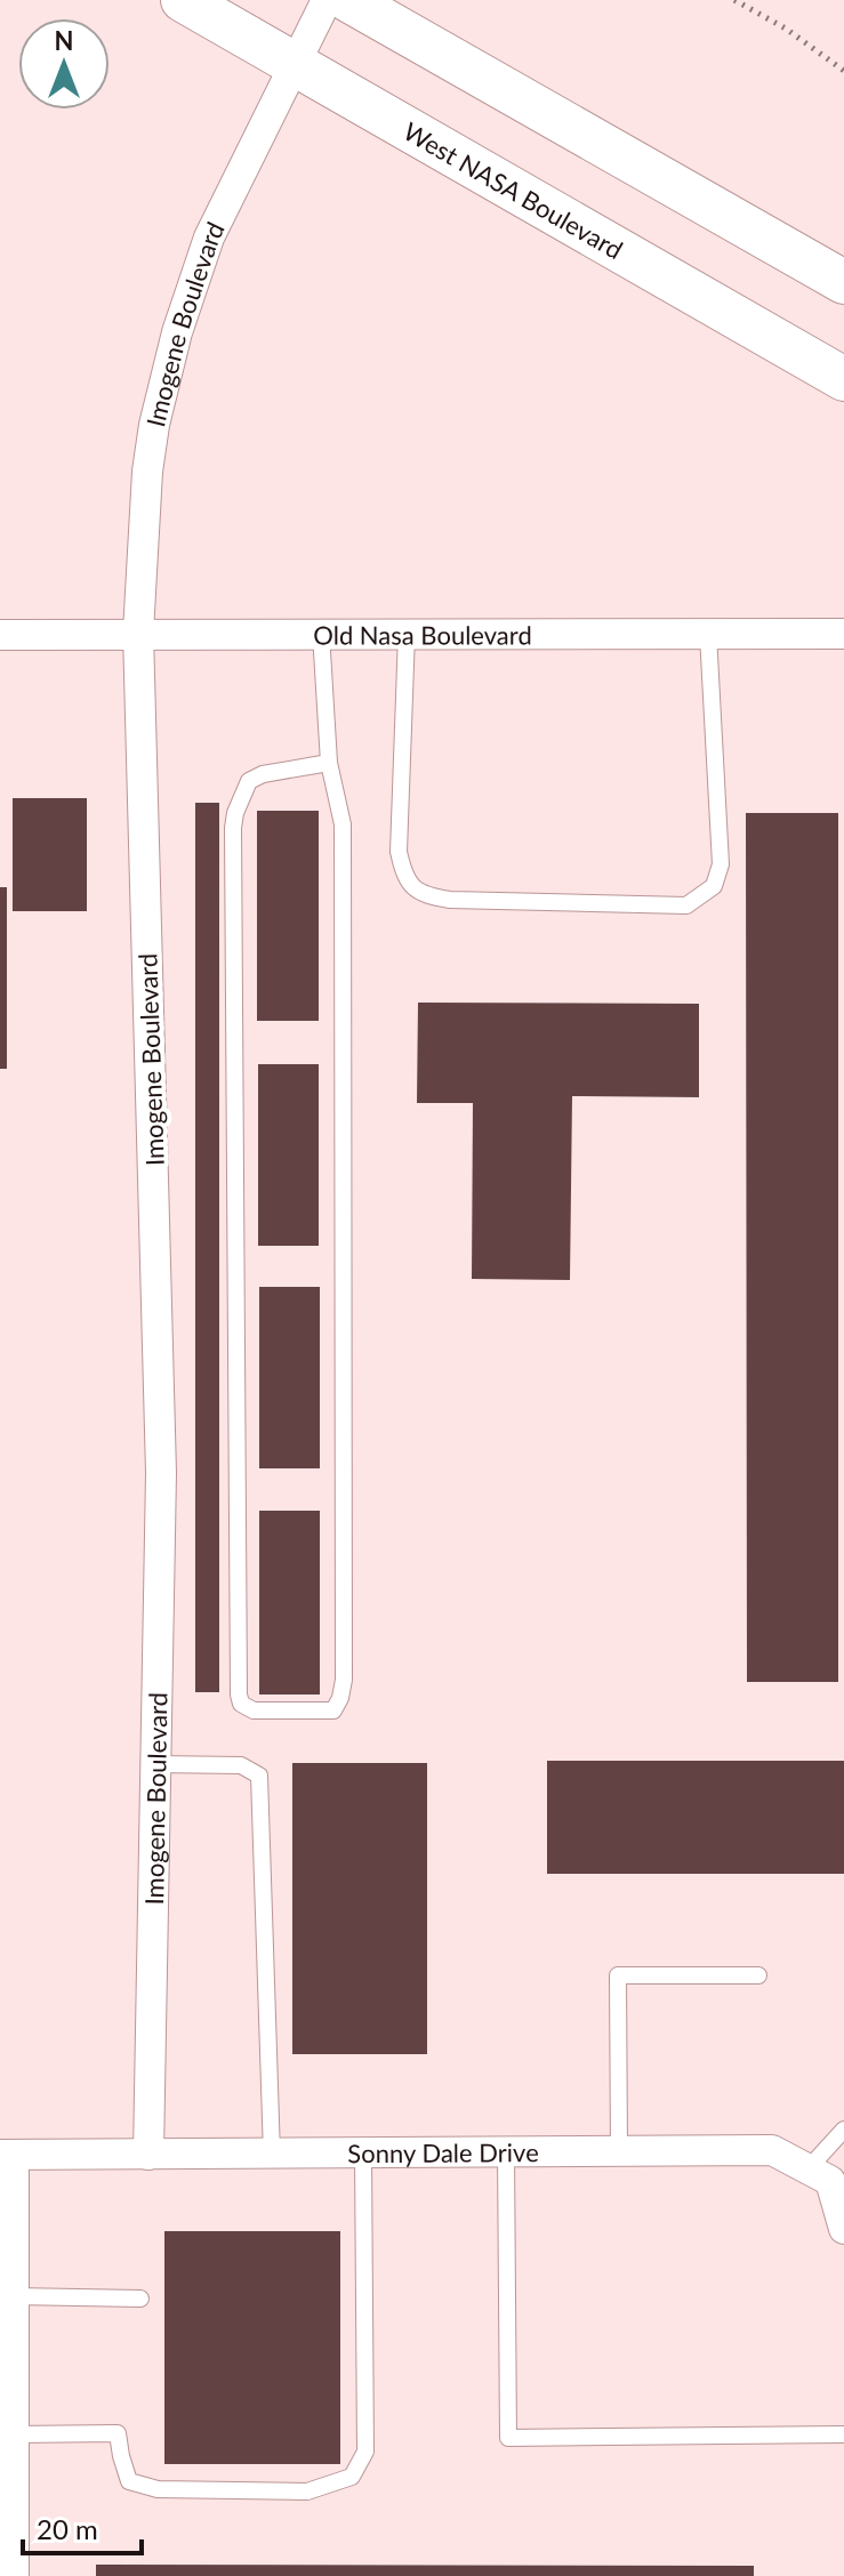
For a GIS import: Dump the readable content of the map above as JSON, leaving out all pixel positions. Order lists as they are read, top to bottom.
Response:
{
  "streets": {
    "main road": ["West NASA Boulevard"],
    "street": ["Imogene Boulevard", "Old Nasa Boulevard", "Sonny Dale Drive"]
  },
  "crossings": [
    ["West NASA Boulevard", "Imogene Boulevard"],
    ["Imogene Boulevard", "Old Nasa Boulevard"],
    ["Imogene Boulevard", "Sonny Dale Drive"]
  ],
  "scale_bar": "20 m",
  "north": "top"
}
